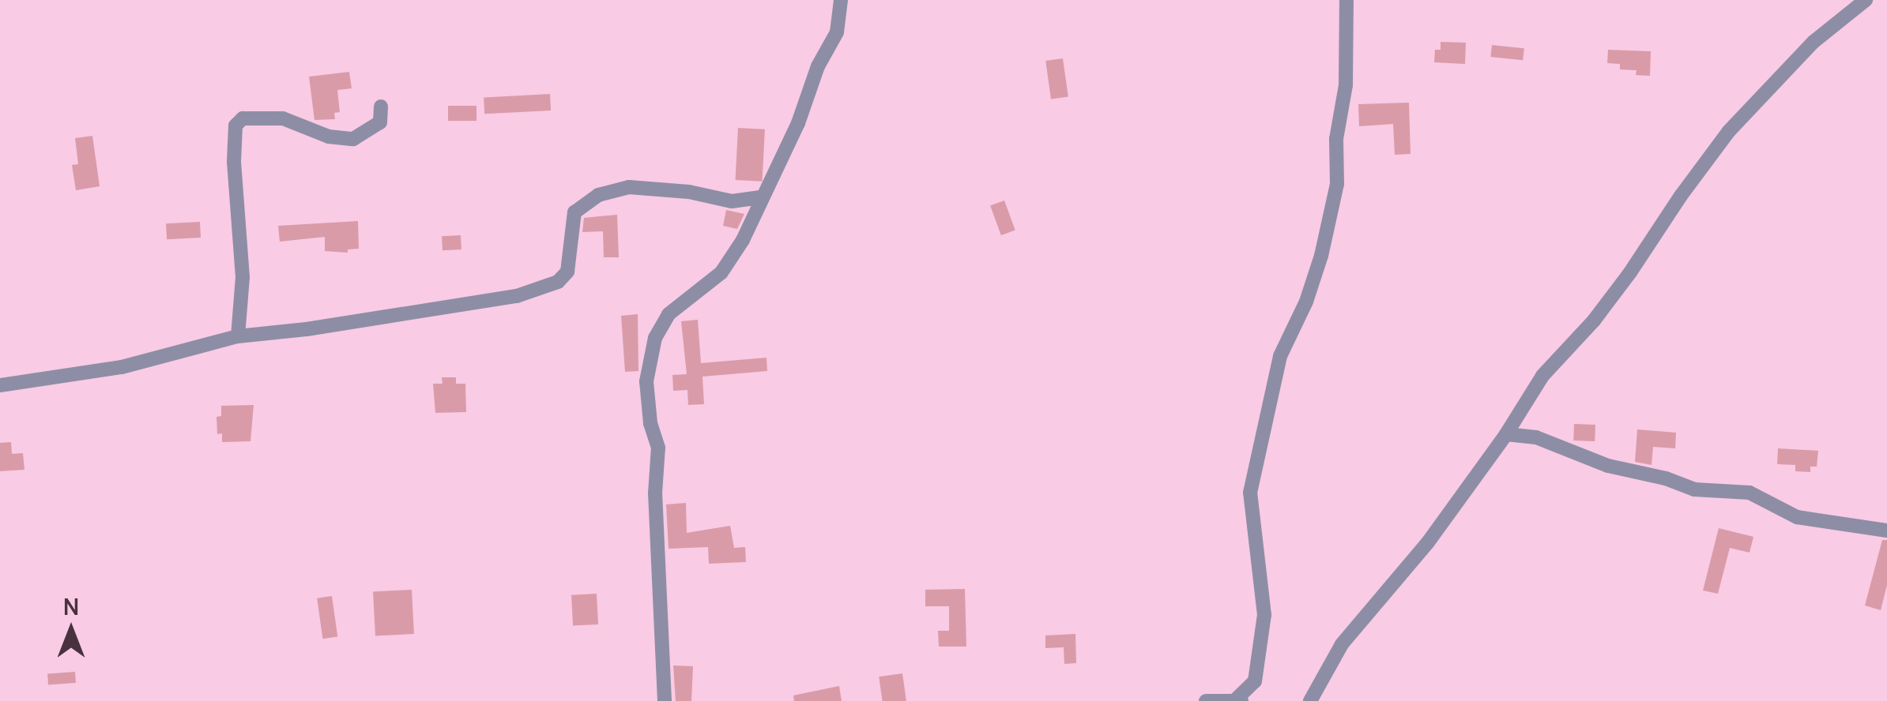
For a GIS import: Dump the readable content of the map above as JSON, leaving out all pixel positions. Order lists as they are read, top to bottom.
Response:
{
  "north": "top"
}
